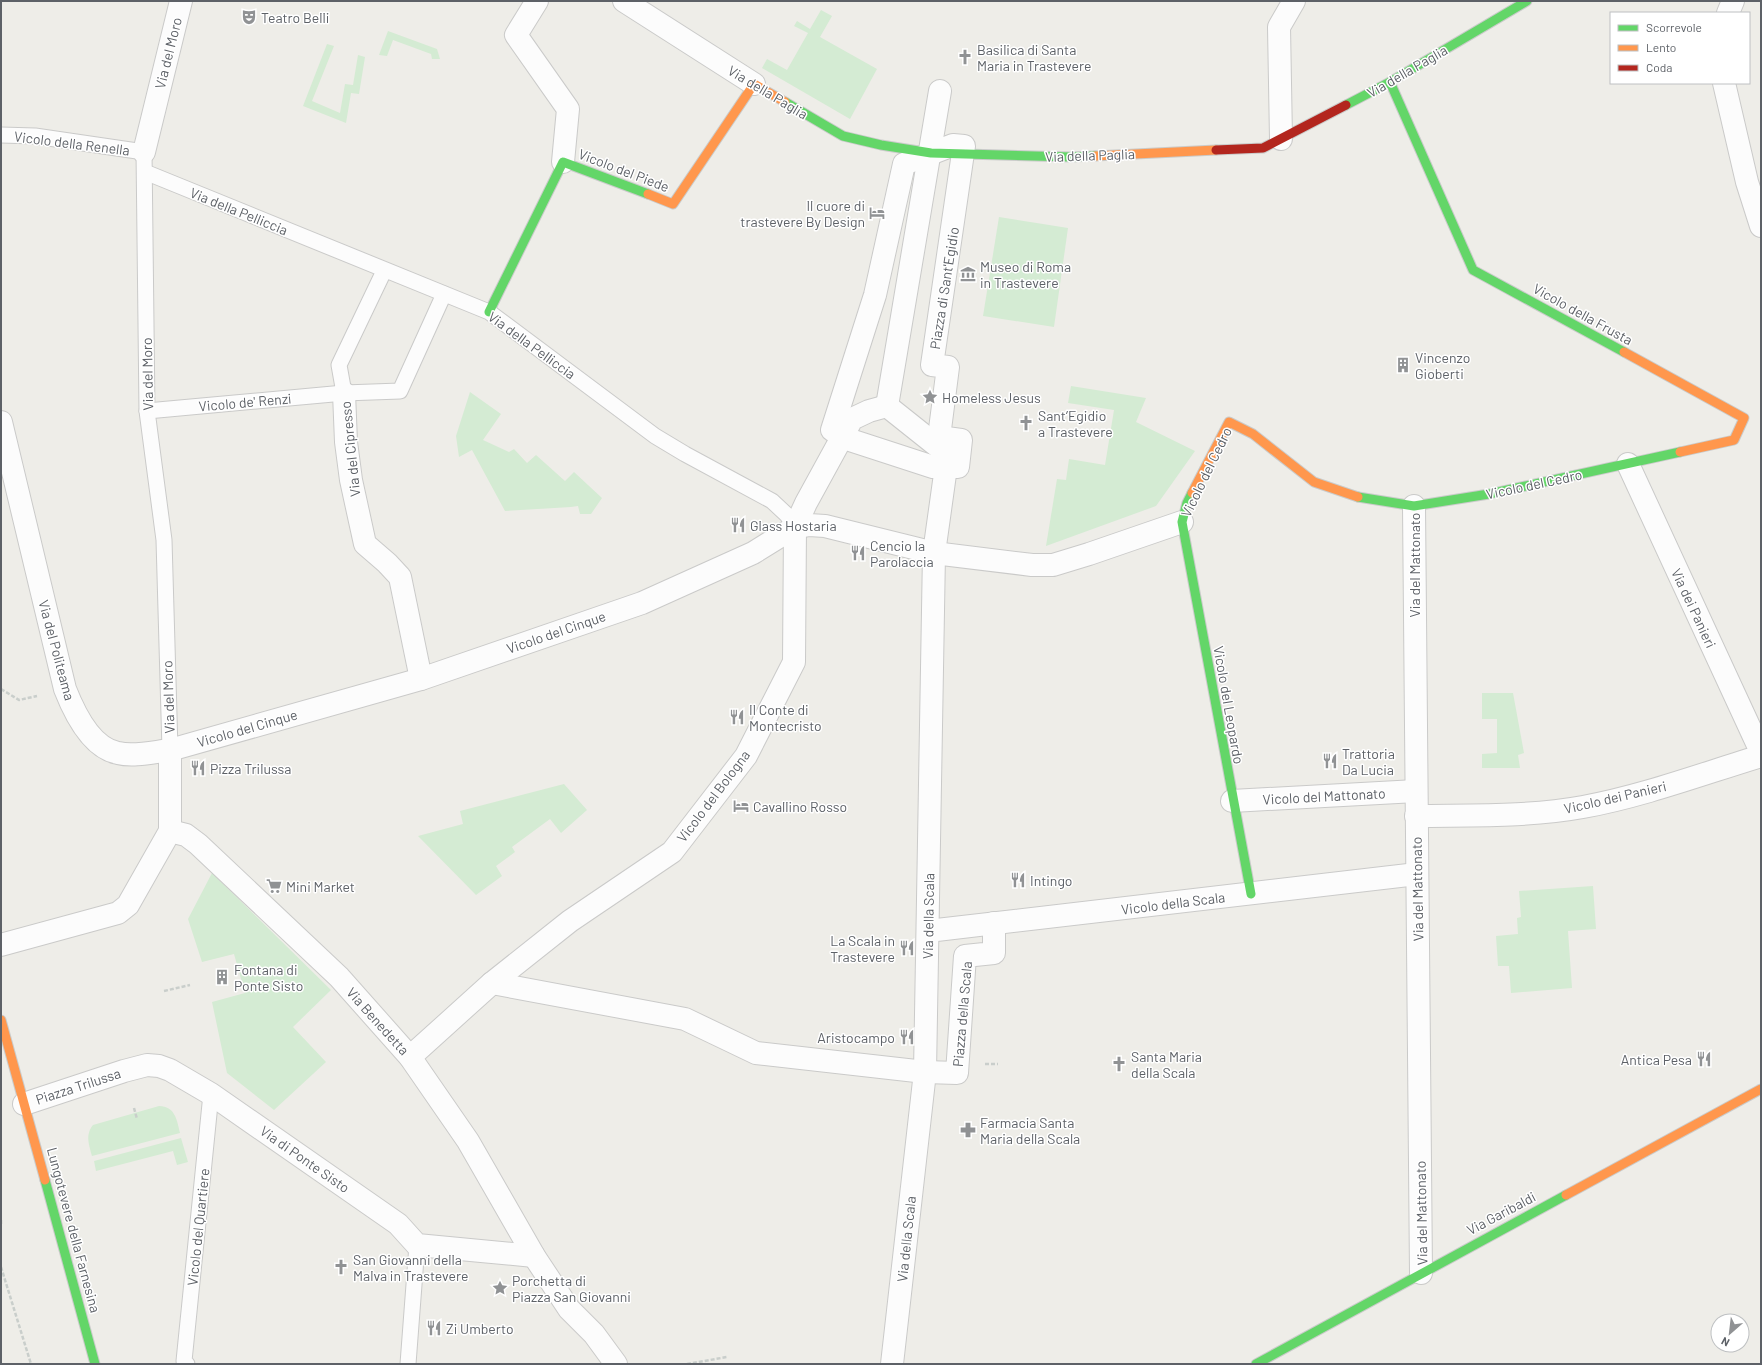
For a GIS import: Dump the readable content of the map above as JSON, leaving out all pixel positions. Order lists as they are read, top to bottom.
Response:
{
  "streets": {
    "street": [
      "Via del Moro",
      "Via della Paglia",
      "Vicolo del Piede",
      "Piazza di Sant'Egidio",
      "Vicolo della Frusta",
      "Via del Cipresso",
      "Vicolo del Cedro",
      "Via del Mattonato",
      "Via dei Panieri",
      "Vicolo del Cinque",
      "Via del Politeama",
      "Vicolo del Leopardo",
      "Vicolo del Bologna",
      "Vicolo del Mattonato",
      "Vicolo dei Panieri",
      "Vicolo della Scala",
      "Via della Scala",
      "Piazza della Scala",
      "Via Benedetta",
      "Piazza Trilussa",
      "Via di Ponte Sisto",
      "Via Garibaldi",
      "Lungotevere della Farnesina"
    ],
    "lane": [
      "Vicolo della Renella",
      "Via della Pelliccia",
      "Vicolo de' Renzi",
      "Vicolo del Quartiere"
    ]
  },
  "crossings": [
    ["Via del Moro", "Vicolo della Renella"],
    ["Via del Moro", "Via della Pelliccia"],
    ["Via del Moro", "Vicolo de' Renzi"],
    ["Via del Moro", "Vicolo del Cinque"],
    ["Via del Moro", "Via del Politeama"],
    ["Via della Paglia", "Vicolo del Piede"],
    ["Via della Paglia", "Piazza di Sant'Egidio"],
    ["Via della Paglia", "Vicolo della Frusta"],
    ["Vicolo della Renella", "Via della Pelliccia"],
    ["Vicolo del Piede", "Via della Pelliccia"],
    ["Via della Pelliccia", "Vicolo de' Renzi"],
    ["Via della Pelliccia", "Vicolo del Cinque"],
    ["Via della Pelliccia", "Vicolo del Bologna"],
    ["Piazza di Sant'Egidio", "Via della Scala"],
    ["Vicolo della Frusta", "Vicolo del Cedro"],
    ["Vicolo della Frusta", "Via dei Panieri"],
    ["Vicolo de' Renzi", "Via del Cipresso"],
    ["Via del Cipresso", "Vicolo del Cinque"],
    ["Vicolo del Cedro", "Via del Mattonato"],
    ["Vicolo del Cedro", "Via dei Panieri"],
    ["Vicolo del Cedro", "Vicolo del Cinque"],
    ["Vicolo del Cedro", "Vicolo del Leopardo"],
    ["Vicolo del Cedro", "Via della Scala"],
    ["Via del Mattonato", "Vicolo del Mattonato"],
    ["Via del Mattonato", "Vicolo dei Panieri"],
    ["Via del Mattonato", "Vicolo della Scala"],
    ["Via del Mattonato", "Via Garibaldi"],
    ["Vicolo del Cinque", "Via del Politeama"],
    ["Vicolo del Cinque", "Vicolo del Bologna"],
    ["Vicolo del Cinque", "Via della Scala"],
    ["Vicolo del Leopardo", "Vicolo del Mattonato"],
    ["Vicolo del Leopardo", "Vicolo della Scala"],
    ["Vicolo del Bologna", "Via Benedetta"],
    ["Vicolo della Scala", "Via della Scala"],
    ["Vicolo della Scala", "Piazza della Scala"],
    ["Via della Scala", "Piazza della Scala"],
    ["Piazza Trilussa", "Via di Ponte Sisto"],
    ["Piazza Trilussa", "Vicolo del Quartiere"],
    ["Piazza Trilussa", "Lungotevere della Farnesina"],
    ["Via di Ponte Sisto", "Vicolo del Quartiere"]
  ],
  "places": {
    "theatre": ["Teatro Belli"],
    "church": [
      "Basilica di Santa Maria in Trastevere",
      "Sant’Egidio a Trastevere",
      "Santa Maria della Scala",
      "San Giovanni della Malva in Trastevere"
    ],
    "hotel": ["Il cuore di trastevere By Design", "Cavallino Rosso"],
    "museum": ["Museo di Roma in Trastevere"],
    "building": ["Vincenzo Gioberti", "Fontana di Ponte Sisto"],
    "place": ["Homeless Jesus", "Porchetta di Piazza San Giovanni"],
    "restaurant": [
      "Glass Hostaria",
      "Cencio la Parolaccia",
      "Il Conte di Montecristo",
      "Trattoria Da Lucia",
      "Pizza Trilussa",
      "Intingo",
      "La Scala in Trastevere",
      "Aristocampo",
      "Antica Pesa",
      "Zi Umberto"
    ],
    "supermarket": ["Mini Market"],
    "pharmacy": ["Farmacia Santa Maria della Scala"]
  },
  "legend": ["Scorrevole", "Lento", "Coda"],
  "north": "bottom left"
}
